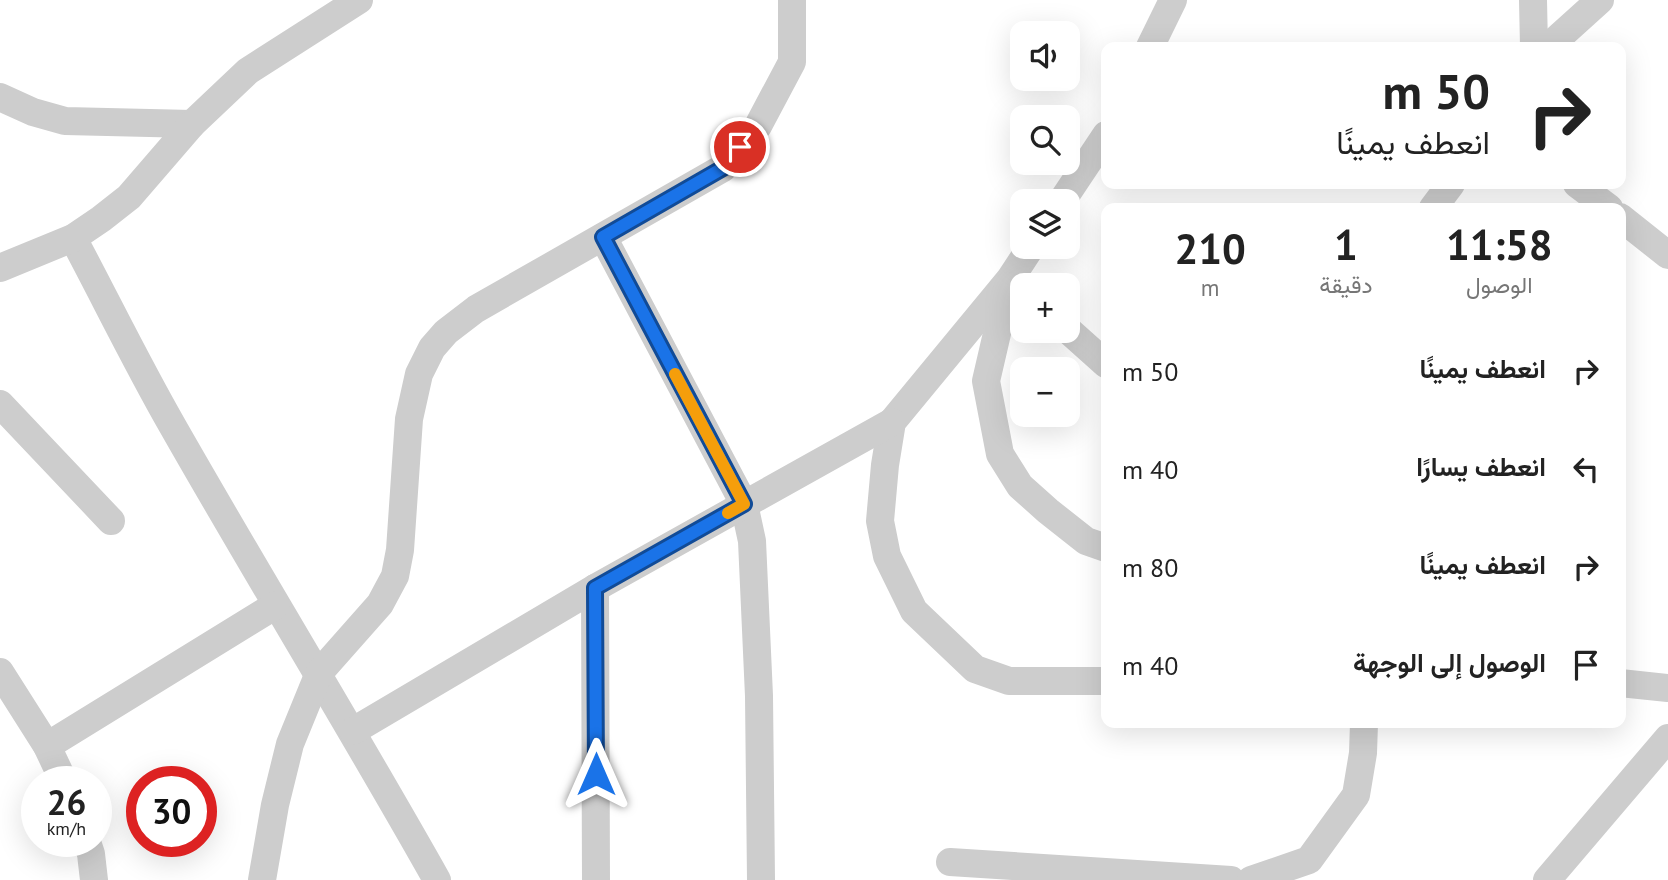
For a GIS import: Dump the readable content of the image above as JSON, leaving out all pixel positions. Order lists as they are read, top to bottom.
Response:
{
  "page": {
    "map_buttons": ["+", "−"],
    "turn": ["50 m", "انعطف يمينًا"],
    "eta": [
      "11:58",
      "الوصول",
      "1",
      "دقيقة",
      "210",
      "m"
    ],
    "list": [
      {
        "name": "انعطف يمينًا",
        "value": "50 m"
      },
      {
        "name": "انعطف يسارًا",
        "value": "40 m"
      },
      {
        "name": "انعطف يمينًا",
        "value": "80 m"
      },
      {
        "name": "الوصول إلى الوجهة",
        "value": "40 m"
      }
    ],
    "speed": "26 km/h",
    "limit": "30"
  }
}
